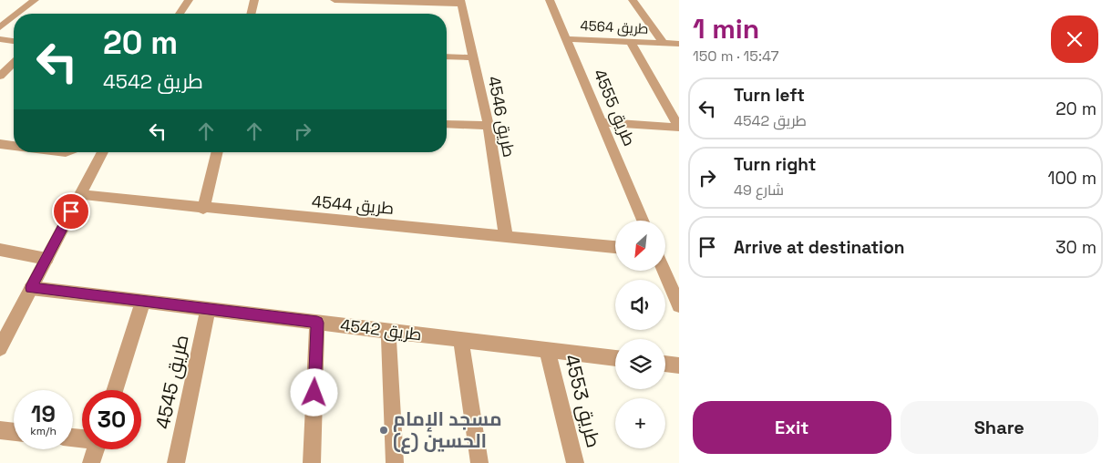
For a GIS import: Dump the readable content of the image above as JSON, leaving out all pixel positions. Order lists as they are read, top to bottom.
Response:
{
  "streets": {
    "street": [
      "طريق 4564",
      "طريق 4555",
      "طريق 4546",
      "طريق 4544",
      "طريق 4542",
      "طريق 4545",
      "طريق 4553"
    ]
  },
  "crossings": [
    ["طريق 4564", "طريق 4555"],
    ["طريق 4546", "طريق 4544"],
    ["طريق 4542", "طريق 4545"],
    ["طريق 4542", "طريق 4553"]
  ],
  "places": ["مسجد الإمام الحسين (ع)"],
  "north": "bottom left",
  "page": {
    "heading": ["1 min", "150 m · 15:47"],
    "turn": ["20 m", "طريق 4542"],
    "list": [
      {
        "name": "Turn left",
        "note": "طريق 4542",
        "value": "20 m"
      },
      {
        "name": "Turn right",
        "note": "شارع 49",
        "value": "100 m"
      },
      {
        "name": "Arrive at destination",
        "value": "30 m"
      }
    ],
    "map_buttons": "+",
    "speed": "19 km/h",
    "limit": "30",
    "buttons": ["Exit", "Share"]
  }
}
